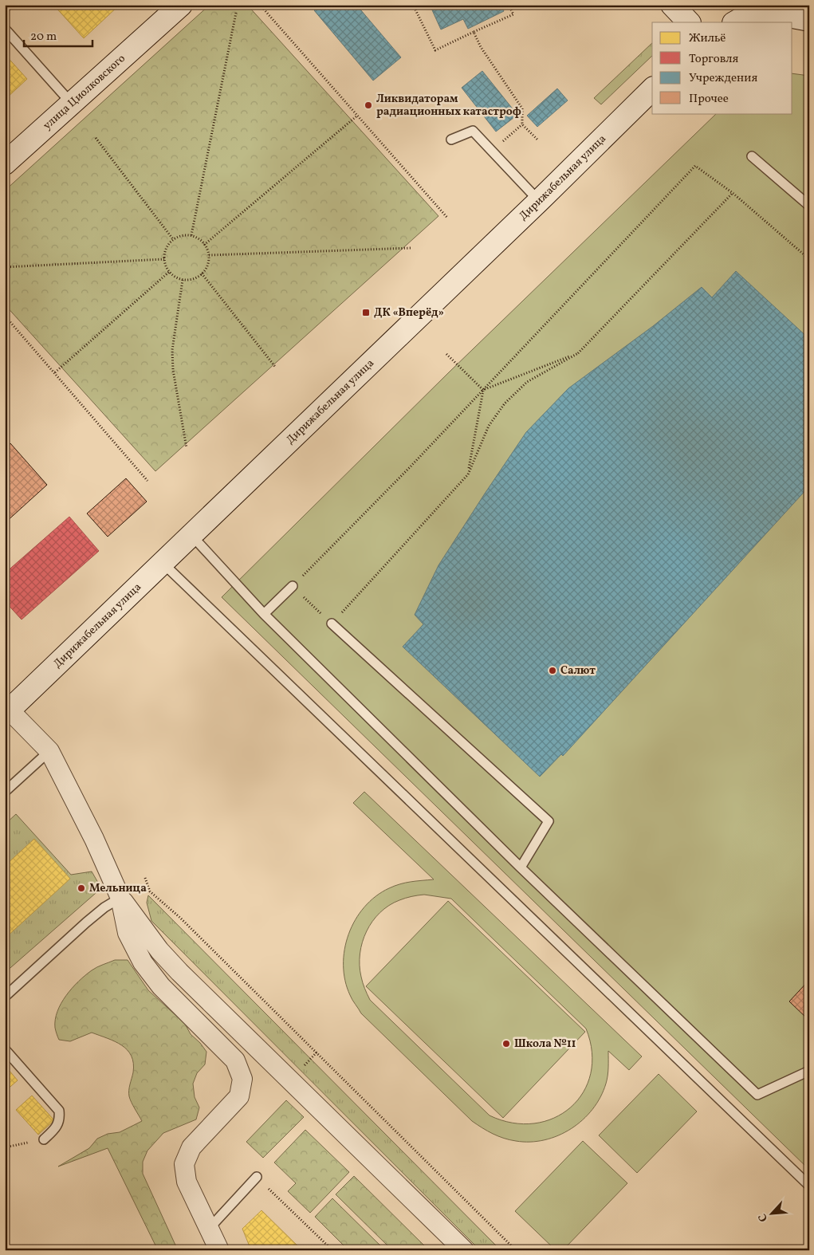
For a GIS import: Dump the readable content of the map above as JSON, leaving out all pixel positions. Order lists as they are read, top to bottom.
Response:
{
  "streets": {
    "main road": ["улица Циолковского", "Дирижабельная улица"]
  },
  "places": {
    "other": [
      "Ликвидаторам радиационных катастроф",
      "Салют",
      "Мельница",
      "Школа №11"
    ],
    "transit": ["ДК «Вперёд»"]
  },
  "legend": [
    "Жильё",
    "Торговля",
    "Учреждения",
    "Прочее"
  ],
  "scale_bar": "20 m",
  "north": "bottom left"
}
